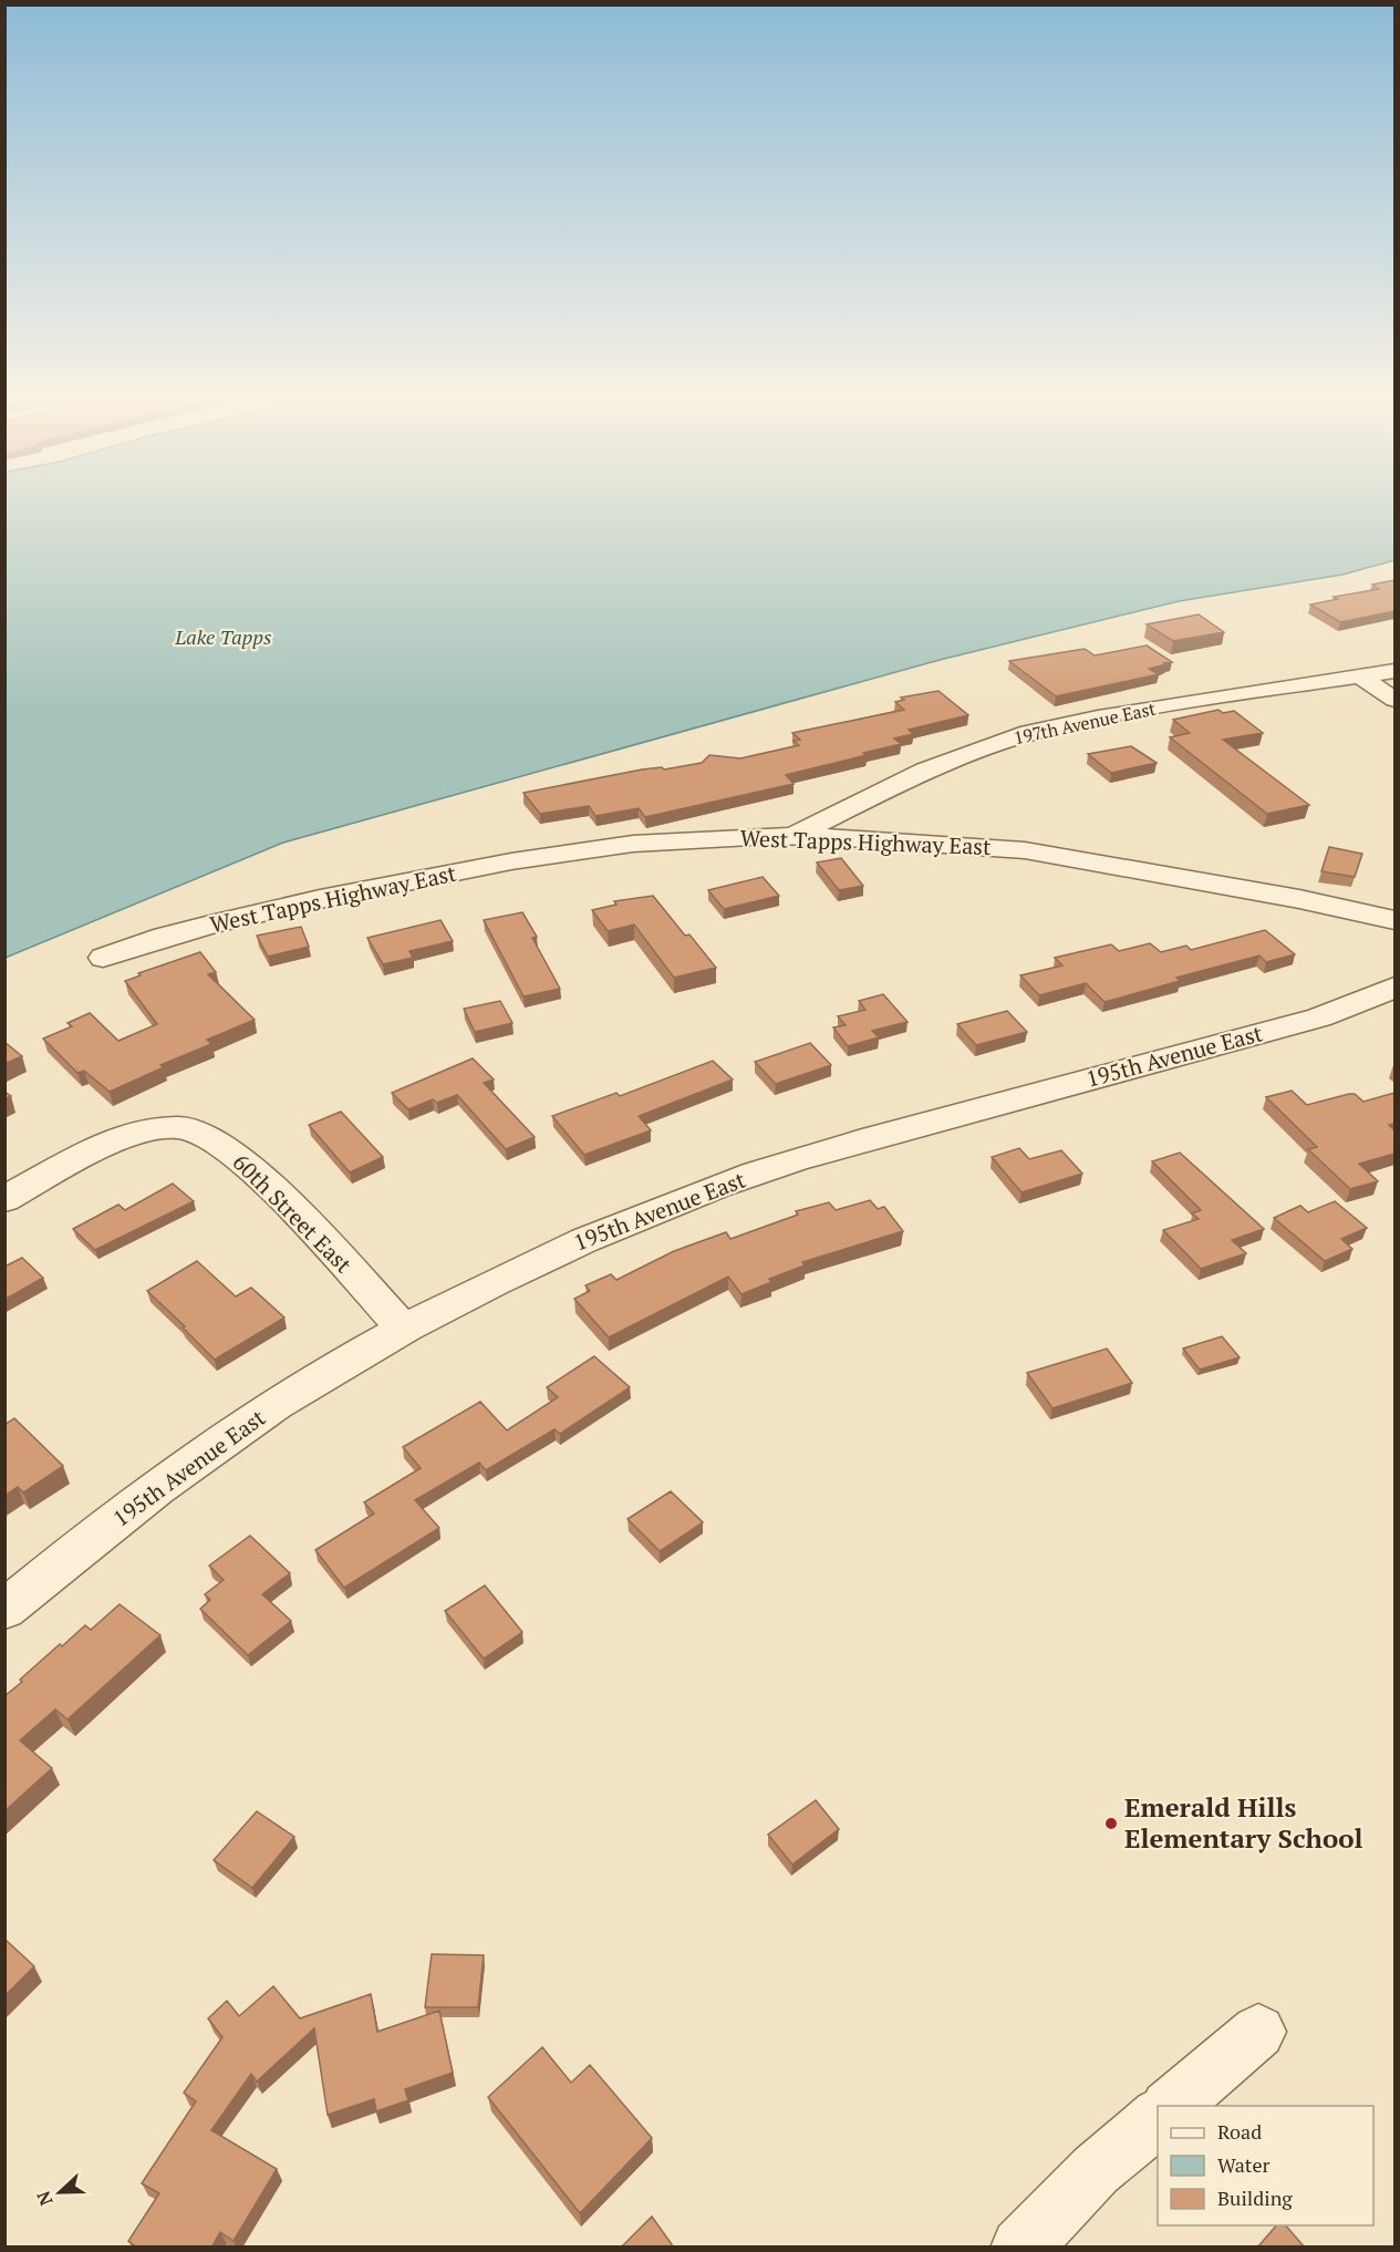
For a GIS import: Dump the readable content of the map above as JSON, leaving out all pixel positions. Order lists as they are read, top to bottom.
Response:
{
  "streets": {
    "street": [
      "197th Avenue East",
      "West Tapps Highway East",
      "195th Avenue East",
      "60th Street East"
    ]
  },
  "crossings": [
    ["197th Avenue East", "West Tapps Highway East"],
    ["195th Avenue East", "60th Street East"]
  ],
  "water": ["Lake Tapps"],
  "places": ["Emerald Hills Elementary School"],
  "legend": ["Road", "Water", "Building"],
  "north": "left"
}
